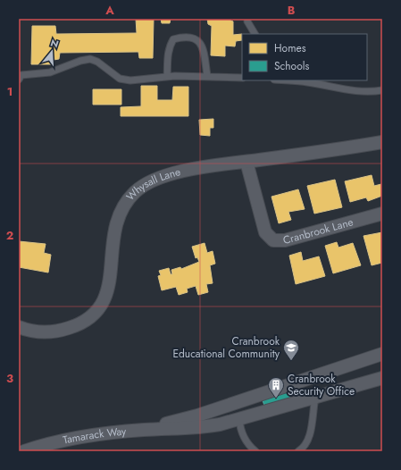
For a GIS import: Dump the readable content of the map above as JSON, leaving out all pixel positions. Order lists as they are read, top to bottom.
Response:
{
  "streets": {
    "street": ["Whysall Lane", "Cranbrook Lane", "Tamarack Way"]
  },
  "crossings": [
    ["Whysall Lane", "Cranbrook Lane"]
  ],
  "places": {
    "school or university": ["Cranbrook Educational Community"],
    "building": ["Cranbrook Security Office"]
  },
  "legend": ["Homes", "Schools"],
  "north": "top",
  "grid": {
    "columns": ["A", "B"],
    "rows": ["1", "2", "3"]
  }
}
